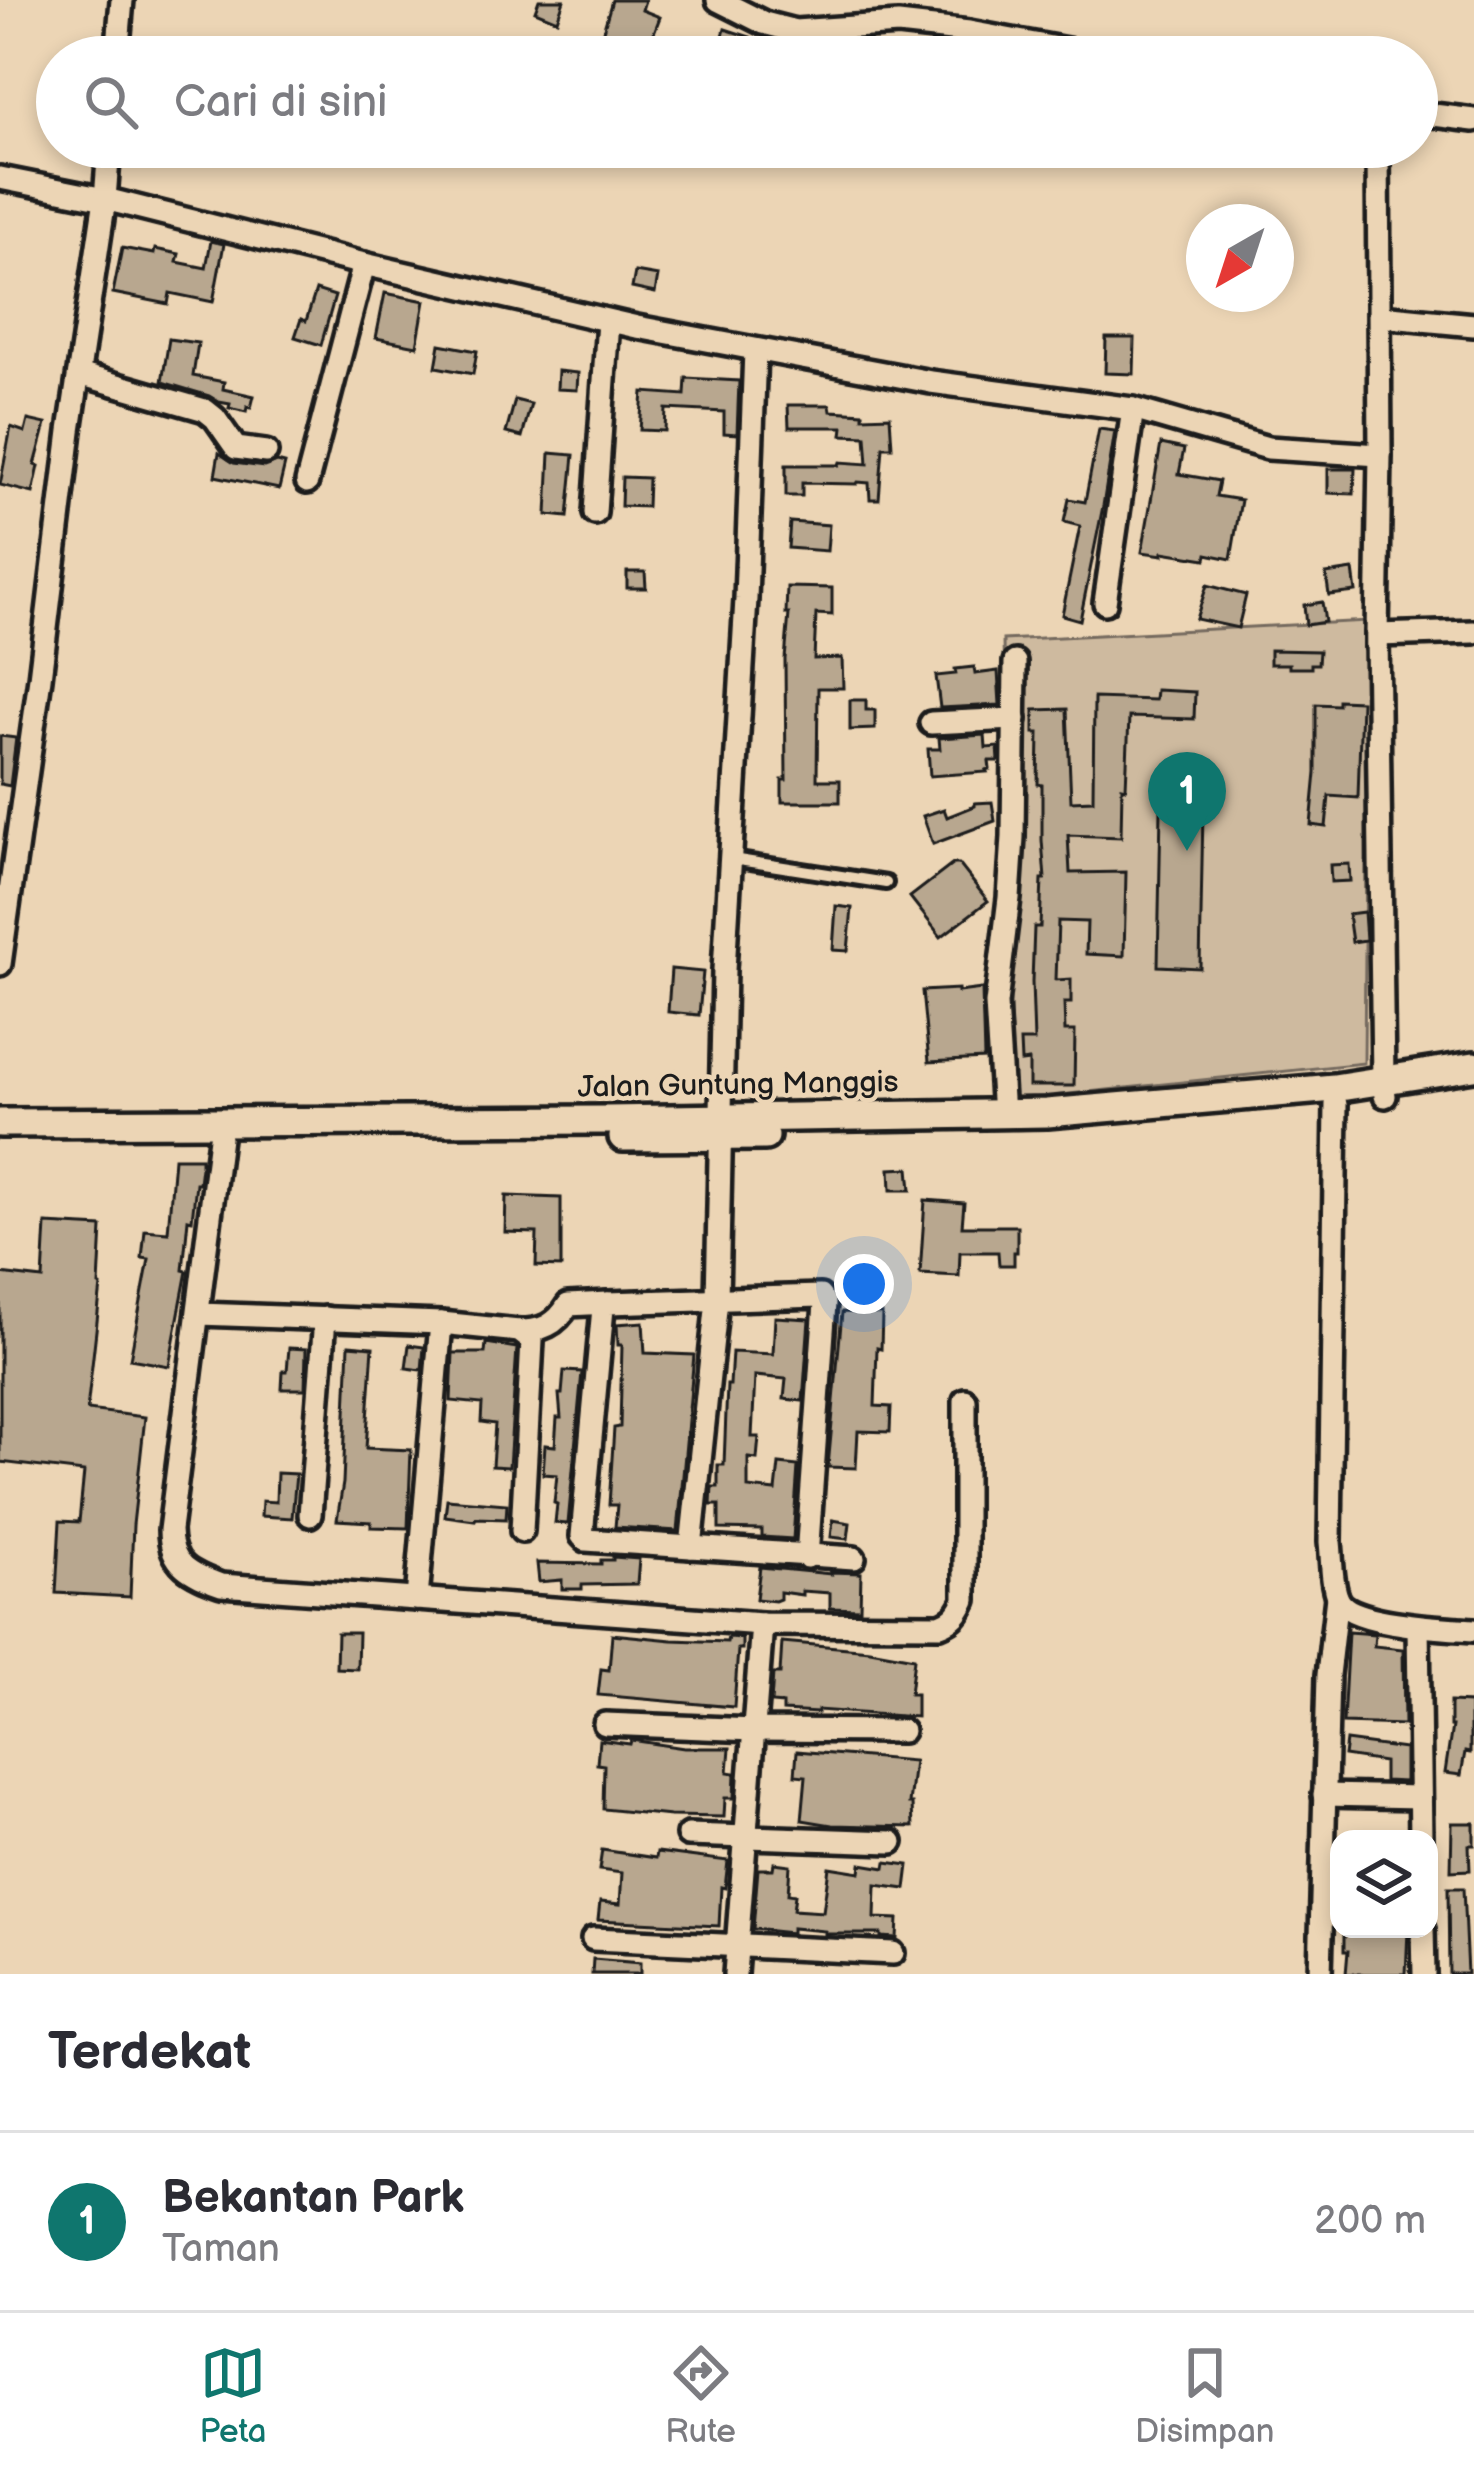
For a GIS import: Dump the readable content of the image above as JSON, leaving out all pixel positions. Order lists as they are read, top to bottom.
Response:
{
  "streets": {
    "street": ["Jalan Guntung Manggis"]
  },
  "north": "bottom left",
  "page": {
    "search": "Cari di sini",
    "pins": "1",
    "heading": "Terdekat",
    "list": [
      {
        "mark": "1",
        "name": "Bekantan Park",
        "note": "Taman",
        "value": "200 m"
      }
    ],
    "nav": ["Peta", "Rute", "Disimpan"]
  }
}
